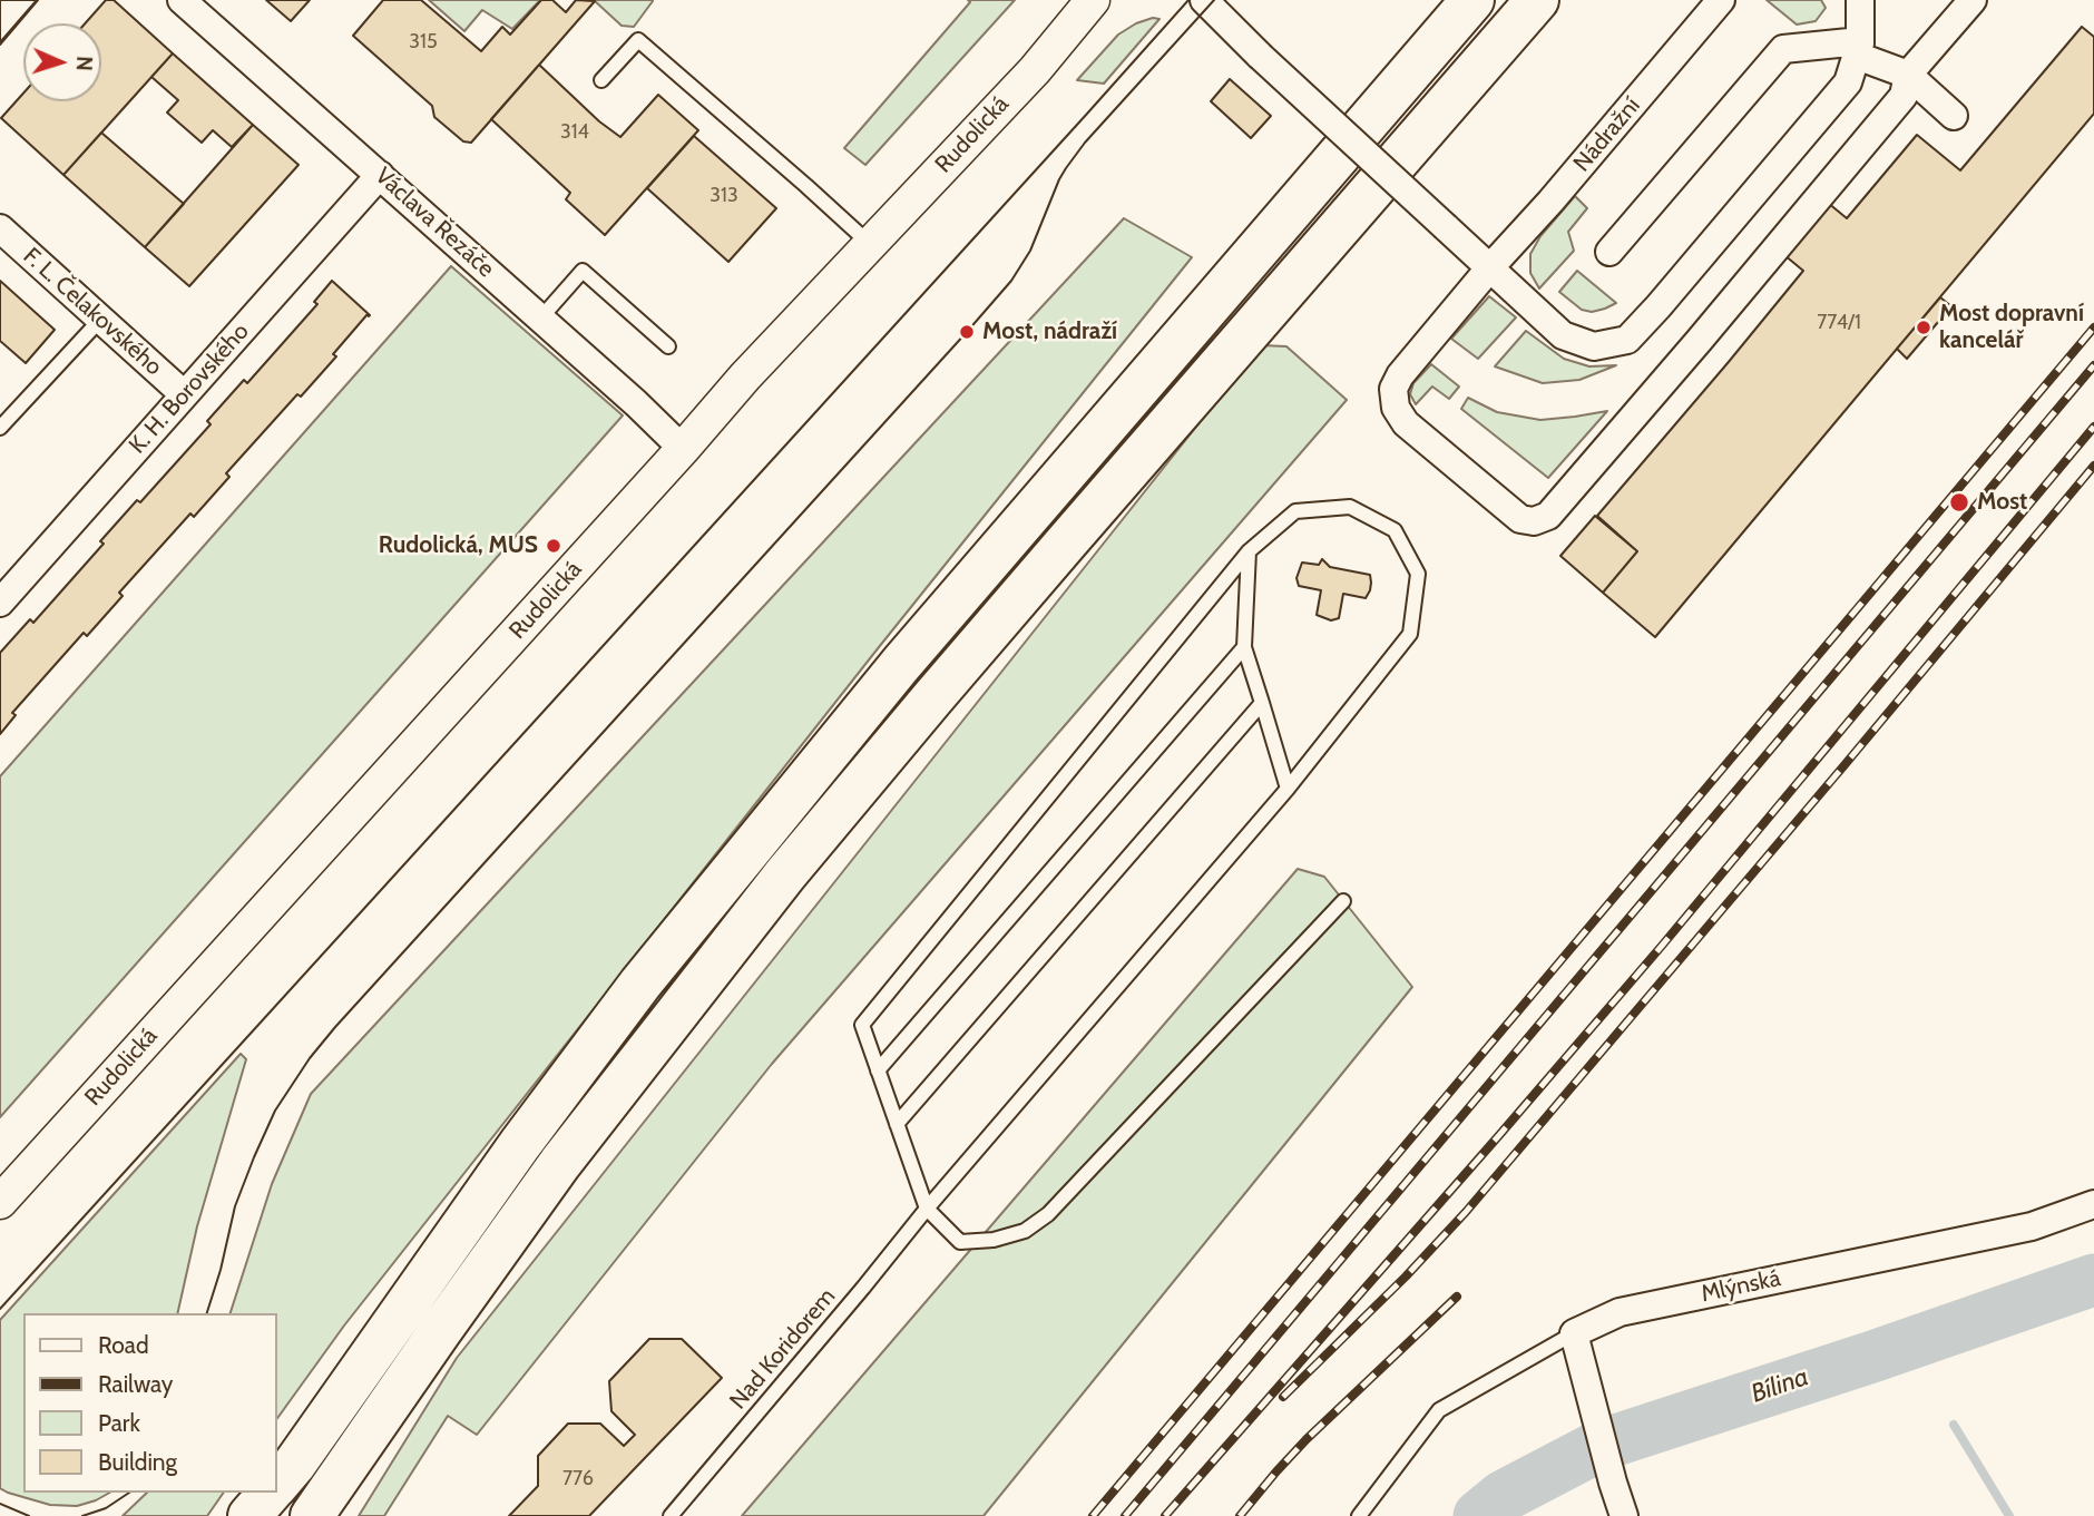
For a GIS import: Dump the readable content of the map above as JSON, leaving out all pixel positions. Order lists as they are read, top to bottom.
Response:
{
  "streets": {
    "street": [
      "Rudolická",
      "Nádražní",
      "Václava Řezáče",
      "F. L. Čelakovského",
      "K. H. Borovského",
      "Mlýnská"
    ],
    "lane": ["Nad Koridorem"]
  },
  "crossings": [
    ["Rudolická", "Václava Řezáče"],
    ["Václava Řezáče", "K. H. Borovského"],
    ["F. L. Čelakovského", "K. H. Borovského"]
  ],
  "water": ["Bílina"],
  "places": [
    "Most dopravní kancelář",
    "Most, nádraží",
    "Most",
    "Rudolická, MUS"
  ],
  "house_numbers": [
    "315",
    "314",
    "313",
    "774/1",
    "776"
  ],
  "legend": [
    "Road",
    "Railway",
    "Park",
    "Building"
  ],
  "north": "right"
}
